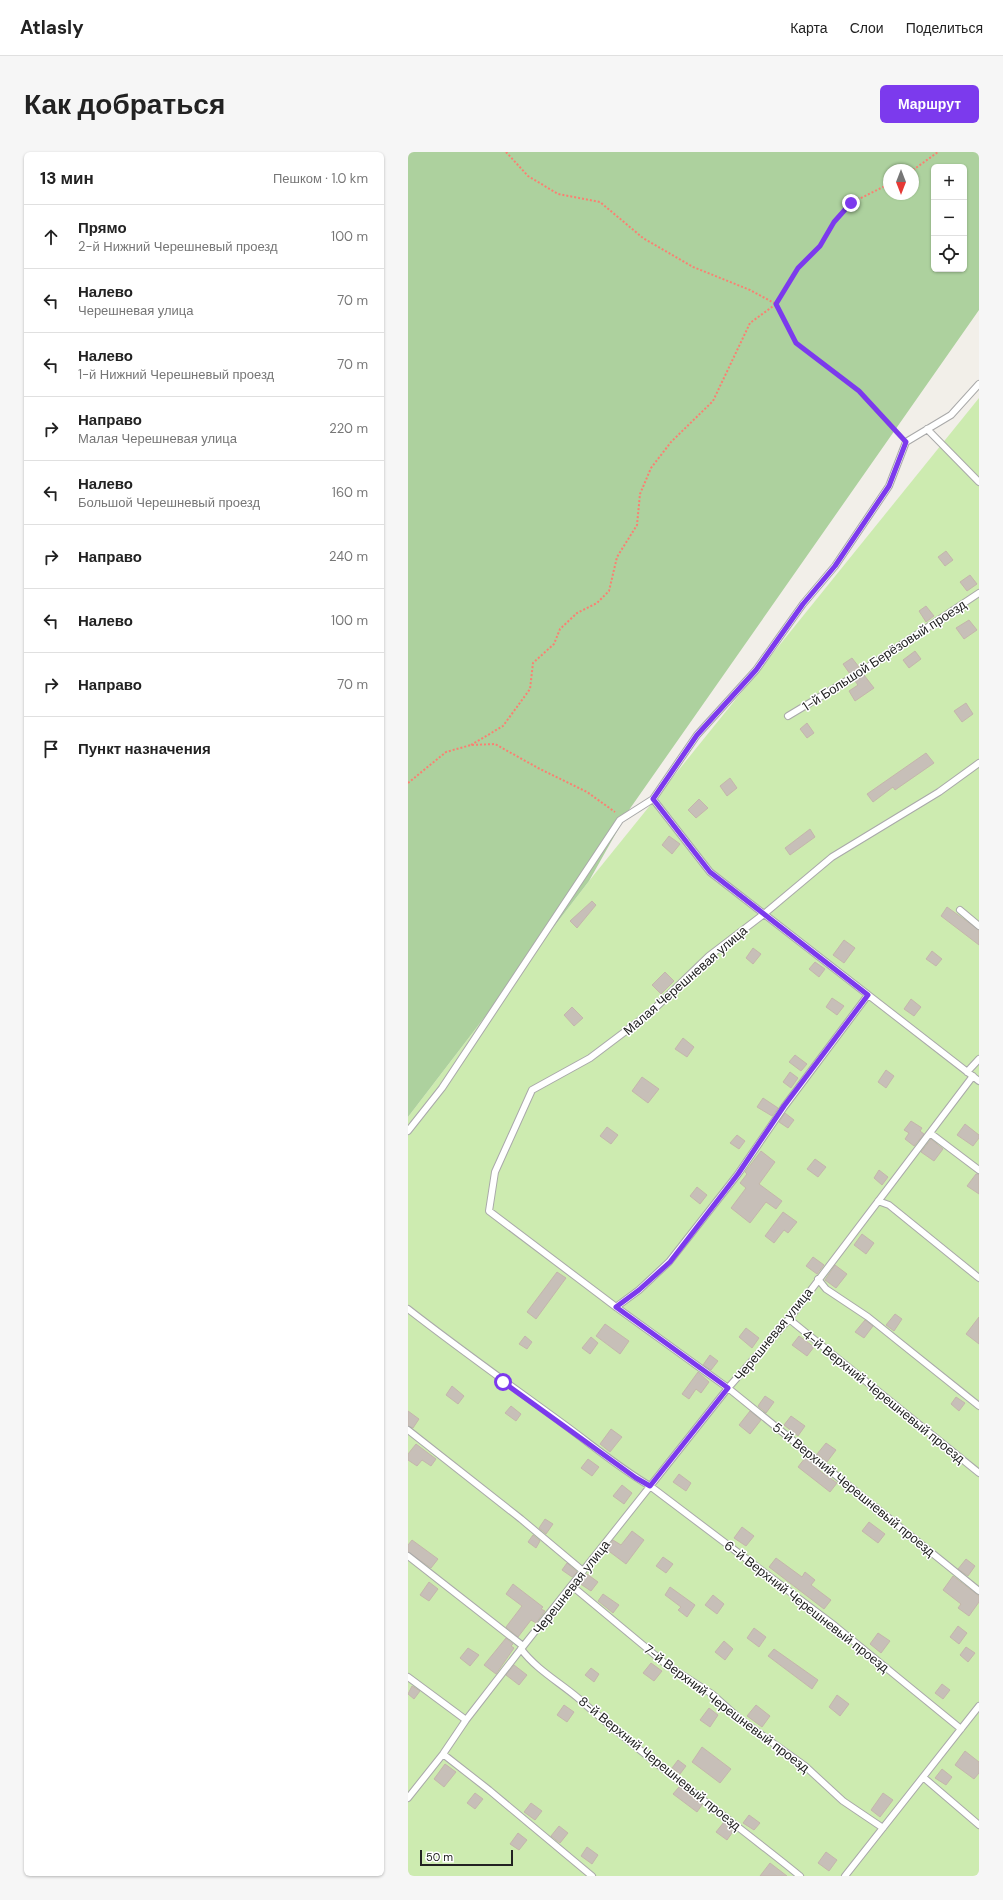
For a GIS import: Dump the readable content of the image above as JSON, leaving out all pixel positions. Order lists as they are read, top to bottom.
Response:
{
  "streets": {
    "lane": [
      "1-й Большой Берёзовый проезд",
      "Малая Черешневая улица",
      "Черешневая улица",
      "4-й Верхний Черешневый проезд",
      "5-й Верхний Черешневый проезд",
      "6-й Верхний Черешневый проезд",
      "7-й Верхний Черешневый проезд",
      "8-й Верхний Черешневый проезд"
    ]
  },
  "crossings": [
    ["Малая Черешневая улица", "5-й Верхний Черешневый проезд"],
    ["Черешневая улица", "4-й Верхний Черешневый проезд"],
    ["Черешневая улица", "5-й Верхний Черешневый проезд"],
    ["Черешневая улица", "6-й Верхний Черешневый проезд"],
    ["Черешневая улица", "7-й Верхний Черешневый проезд"],
    ["Черешневая улица", "8-й Верхний Черешневый проезд"]
  ],
  "scale_bar": "50 m",
  "north": "bottom",
  "page": {
    "header": "Atlasly",
    "nav": ["Карта", "Слои", "Поделиться"],
    "buttons": "Маршрут",
    "title": "Как добраться",
    "heading": ["13 мин", "Пешком · 1.0 km"],
    "map_buttons": ["+", "−"],
    "list": [
      ["Прямо", "2-й Нижний Черешневый проезд", "100 m"],
      ["Налево", "Черешневая улица", "70 m"],
      ["Налево", "1-й Нижний Черешневый проезд", "70 m"],
      ["Направо", "Малая Черешневая улица", "220 m"],
      ["Налево", "Большой Черешневый проезд", "160 m"],
      ["Направо", "240 m"],
      ["Налево", "100 m"],
      ["Направо", "70 m"],
      "Пункт назначения"
    ],
    "scale": "50 m"
  }
}
